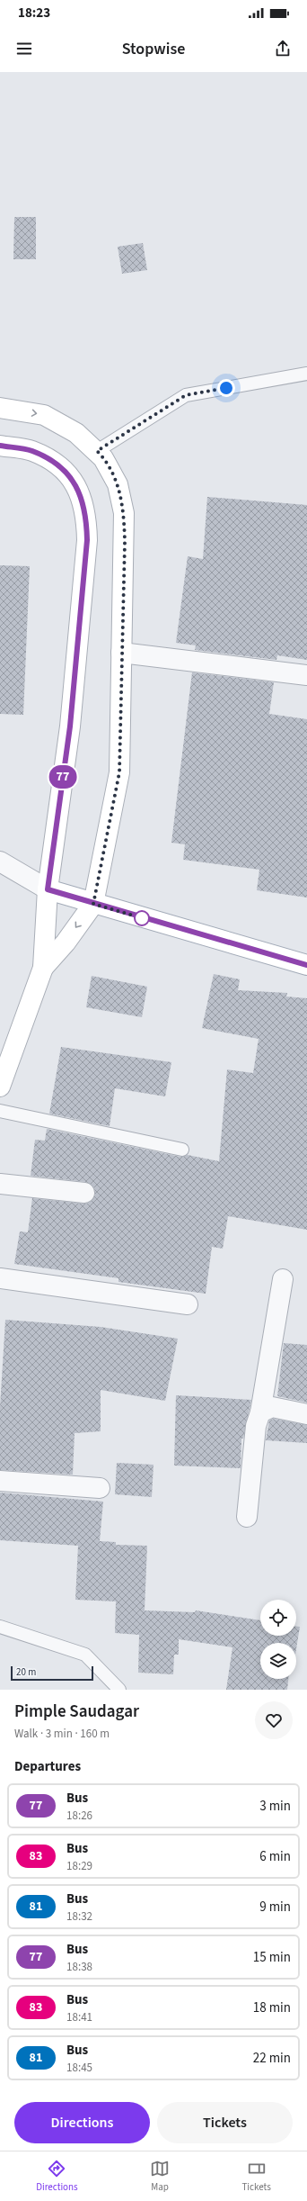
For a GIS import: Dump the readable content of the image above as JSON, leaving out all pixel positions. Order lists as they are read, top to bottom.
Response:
{
  "lines": ["bus line 77"],
  "scale_bar": "20 m",
  "page": {
    "status": "18:23",
    "header": "Stopwise",
    "on_map": "77",
    "scale": "20 m",
    "heading": [
      ["Pimple Saudagar", "Walk · 3 min · 160 m"],
      "Departures"
    ],
    "list": [
      {
        "mark": "77",
        "name": "Bus",
        "note": "18:26",
        "value": "3 min"
      },
      {
        "mark": "83",
        "name": "Bus",
        "note": "18:29",
        "value": "6 min"
      },
      {
        "mark": "81",
        "name": "Bus",
        "note": "18:32",
        "value": "9 min"
      },
      {
        "mark": "77",
        "name": "Bus",
        "note": "18:38",
        "value": "15 min"
      },
      {
        "mark": "83",
        "name": "Bus",
        "note": "18:41",
        "value": "18 min"
      },
      {
        "mark": "81",
        "name": "Bus",
        "note": "18:45",
        "value": "22 min"
      }
    ],
    "buttons": ["Directions", "Tickets"],
    "tabs": ["Directions", "Map", "Tickets"]
  }
}
